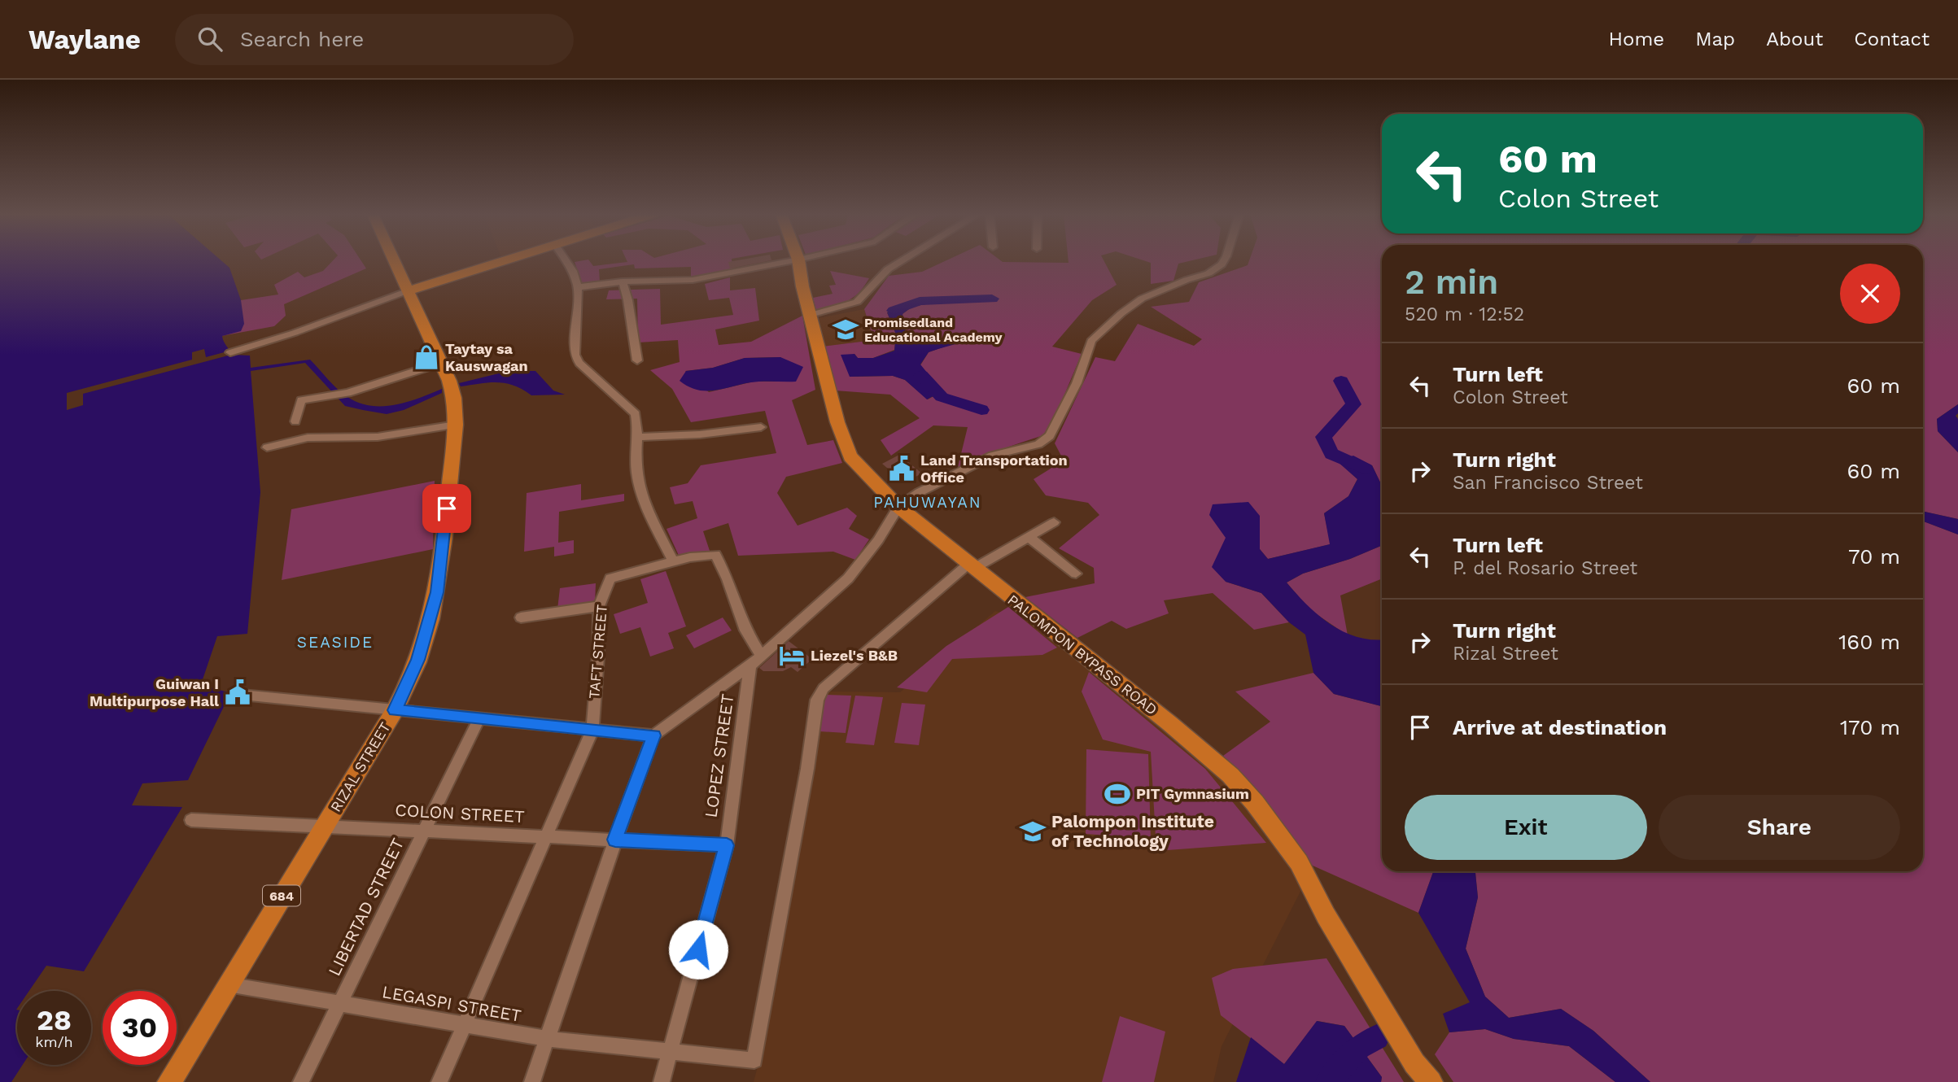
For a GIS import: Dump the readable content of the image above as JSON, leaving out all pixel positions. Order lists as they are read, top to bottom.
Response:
{
  "streets": {
    "main road": ["PALOMPON BYPASS ROAD", "RIZAL STREET", "684"],
    "street": [
      "TAFT STREET",
      "LOPEZ STREET",
      "COLON STREET",
      "LIBERTAD STREET",
      "LEGASPI STREET"
    ]
  },
  "crossings": [
    ["TAFT STREET", "COLON STREET"],
    ["TAFT STREET", "LEGASPI STREET"],
    ["PALOMPON BYPASS ROAD", "LEGASPI STREET"],
    ["LOPEZ STREET", "COLON STREET"],
    ["LOPEZ STREET", "LEGASPI STREET"],
    ["RIZAL STREET", "COLON STREET"],
    ["RIZAL STREET", "684"],
    ["RIZAL STREET", "LEGASPI STREET"],
    ["COLON STREET", "LIBERTAD STREET"],
    ["LIBERTAD STREET", "LEGASPI STREET"]
  ],
  "districts": ["PAHUWAYAN", "SEASIDE"],
  "places": {
    "school or university": ["Promisedland Educational Academy", "Palompon Institute of Technology"],
    "shop": ["Taytay sa Kauswagan"],
    "public building": ["Land Transportation Office", "Guiwan I Multipurpose Hall"],
    "hotel": ["Liezel's B&B"],
    "sports": ["PIT Gymnasium"]
  },
  "page": {
    "header": "Waylane",
    "search": "Search here",
    "nav": [
      "Home",
      "Map",
      "About",
      "Contact"
    ],
    "turn": ["60 m", "Colon Street"],
    "heading": ["2 min", "520 m · 12:52"],
    "list": [
      {
        "name": "Turn left",
        "note": "Colon Street",
        "value": "60 m"
      },
      {
        "name": "Turn right",
        "note": "San Francisco Street",
        "value": "60 m"
      },
      {
        "name": "Turn left",
        "note": "P. del Rosario Street",
        "value": "70 m"
      },
      {
        "name": "Turn right",
        "note": "Rizal Street",
        "value": "160 m"
      },
      {
        "name": "Arrive at destination",
        "value": "170 m"
      }
    ],
    "buttons": ["Exit", "Share"],
    "speed": "28 km/h",
    "limit": "30"
  }
}
